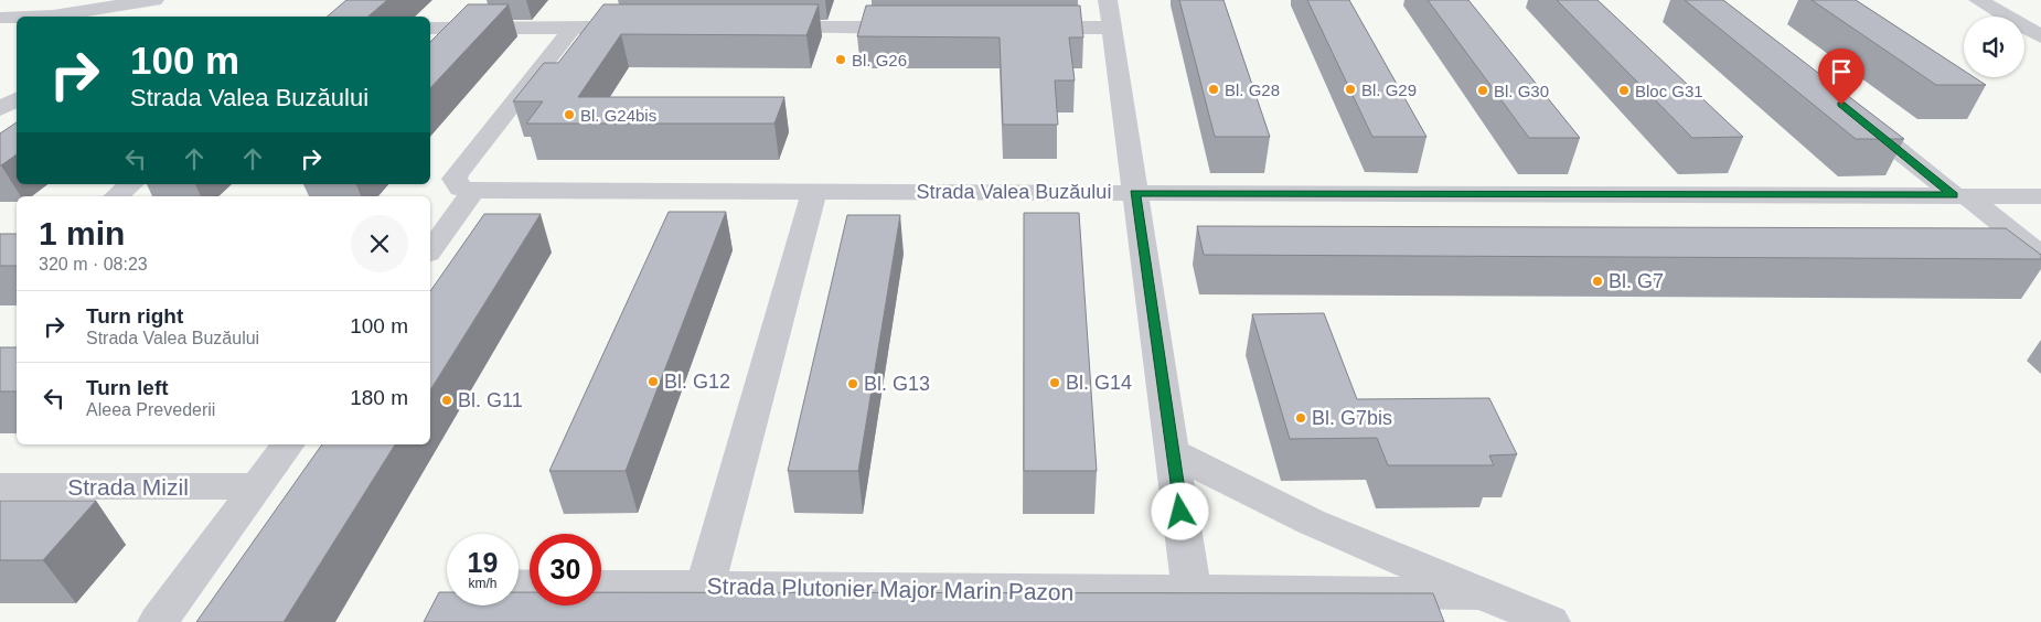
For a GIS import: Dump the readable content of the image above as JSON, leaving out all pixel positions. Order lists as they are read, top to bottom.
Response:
{
  "streets": {
    "street": ["Strada Valea Buzăului", "Strada Mizil", "Strada Plutonier Major Marin Pazon"]
  },
  "places": [
    "Bl. G26",
    "Bl. G28",
    "Bl. G29",
    "Bl. G30",
    "Bloc G31",
    "Bl. G24bis",
    "Bl. G7",
    "Bl. G12",
    "Bl. G14",
    "Bl. G13",
    "Bl. G11",
    "Bl. G7bis"
  ],
  "page": {
    "turn": ["100 m", "Strada Valea Buzăului"],
    "heading": ["1 min", "320 m · 08:23"],
    "list": [
      {
        "name": "Turn right",
        "note": "Strada Valea Buzăului",
        "value": "100 m"
      },
      {
        "name": "Turn left",
        "note": "Aleea Prevederii",
        "value": "180 m"
      }
    ],
    "speed": "19 km/h",
    "limit": "30"
  }
}
